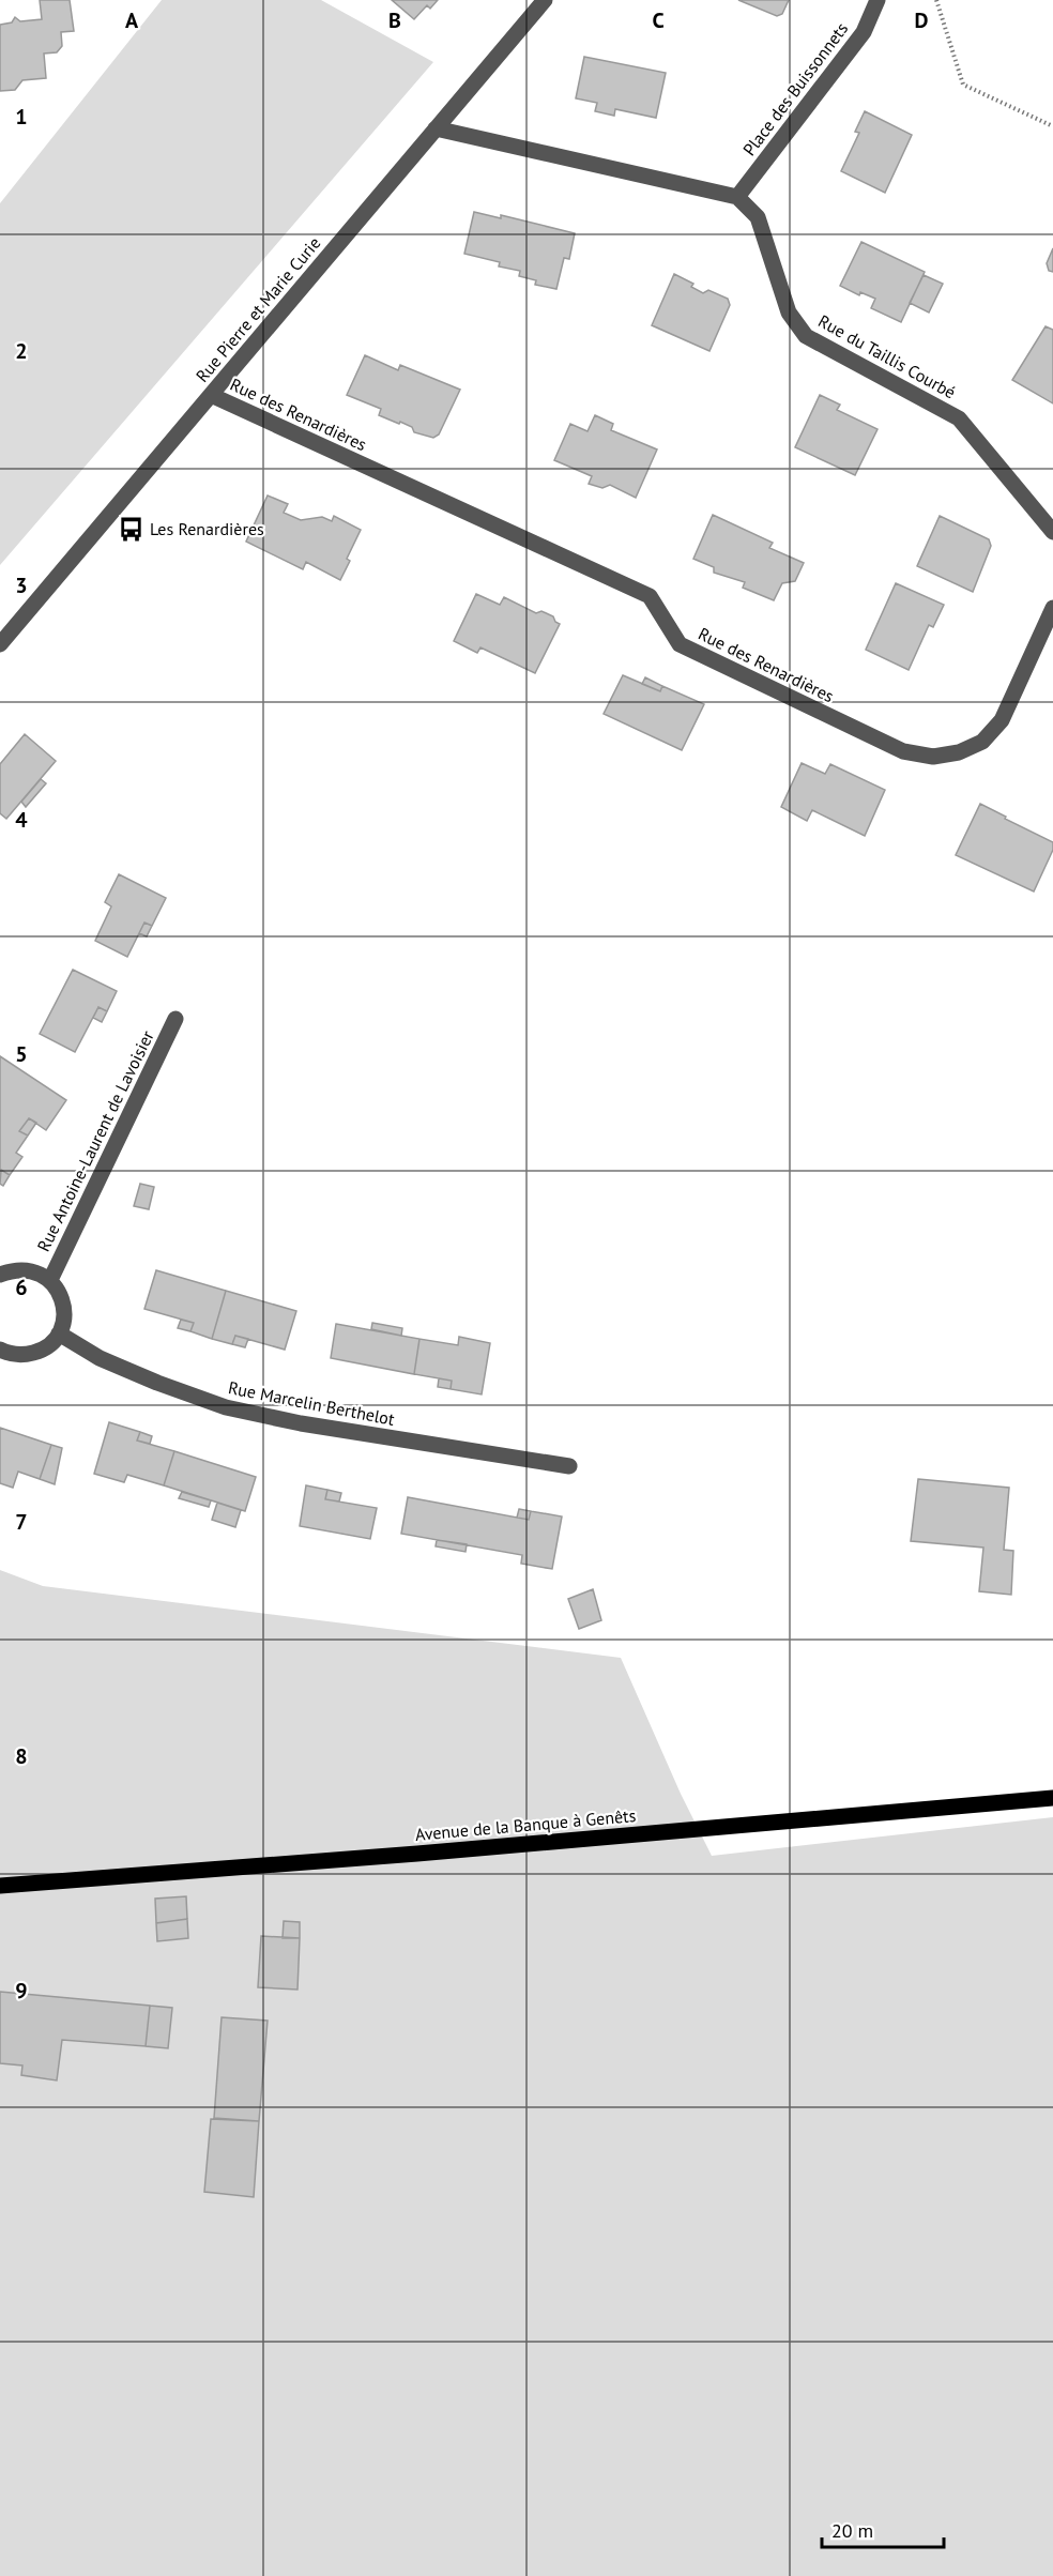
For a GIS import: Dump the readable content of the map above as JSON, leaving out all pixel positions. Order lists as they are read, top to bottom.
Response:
{
  "streets": {
    "main road": ["Avenue de la Banque à Genêts"],
    "street": [
      "Place des Buissonnets",
      "Rue Pierre et Marie Curie",
      "Rue du Taillis Courbé",
      "Rue des Renardières",
      "Rue Antoine-Laurent de Lavoisier",
      "Rue Marcelin Berthelot"
    ]
  },
  "crossings": [
    ["Place des Buissonnets", "Rue du Taillis Courbé"],
    ["Rue Pierre et Marie Curie", "Rue des Renardières"]
  ],
  "places": {
    "bus stop": ["Les Renardières"]
  },
  "scale_bar": "20 m",
  "grid": {
    "columns": [
      "A",
      "B",
      "C",
      "D"
    ],
    "rows": [
      "1",
      "2",
      "3",
      "4",
      "5",
      "6",
      "7",
      "8",
      "9"
    ]
  }
}
